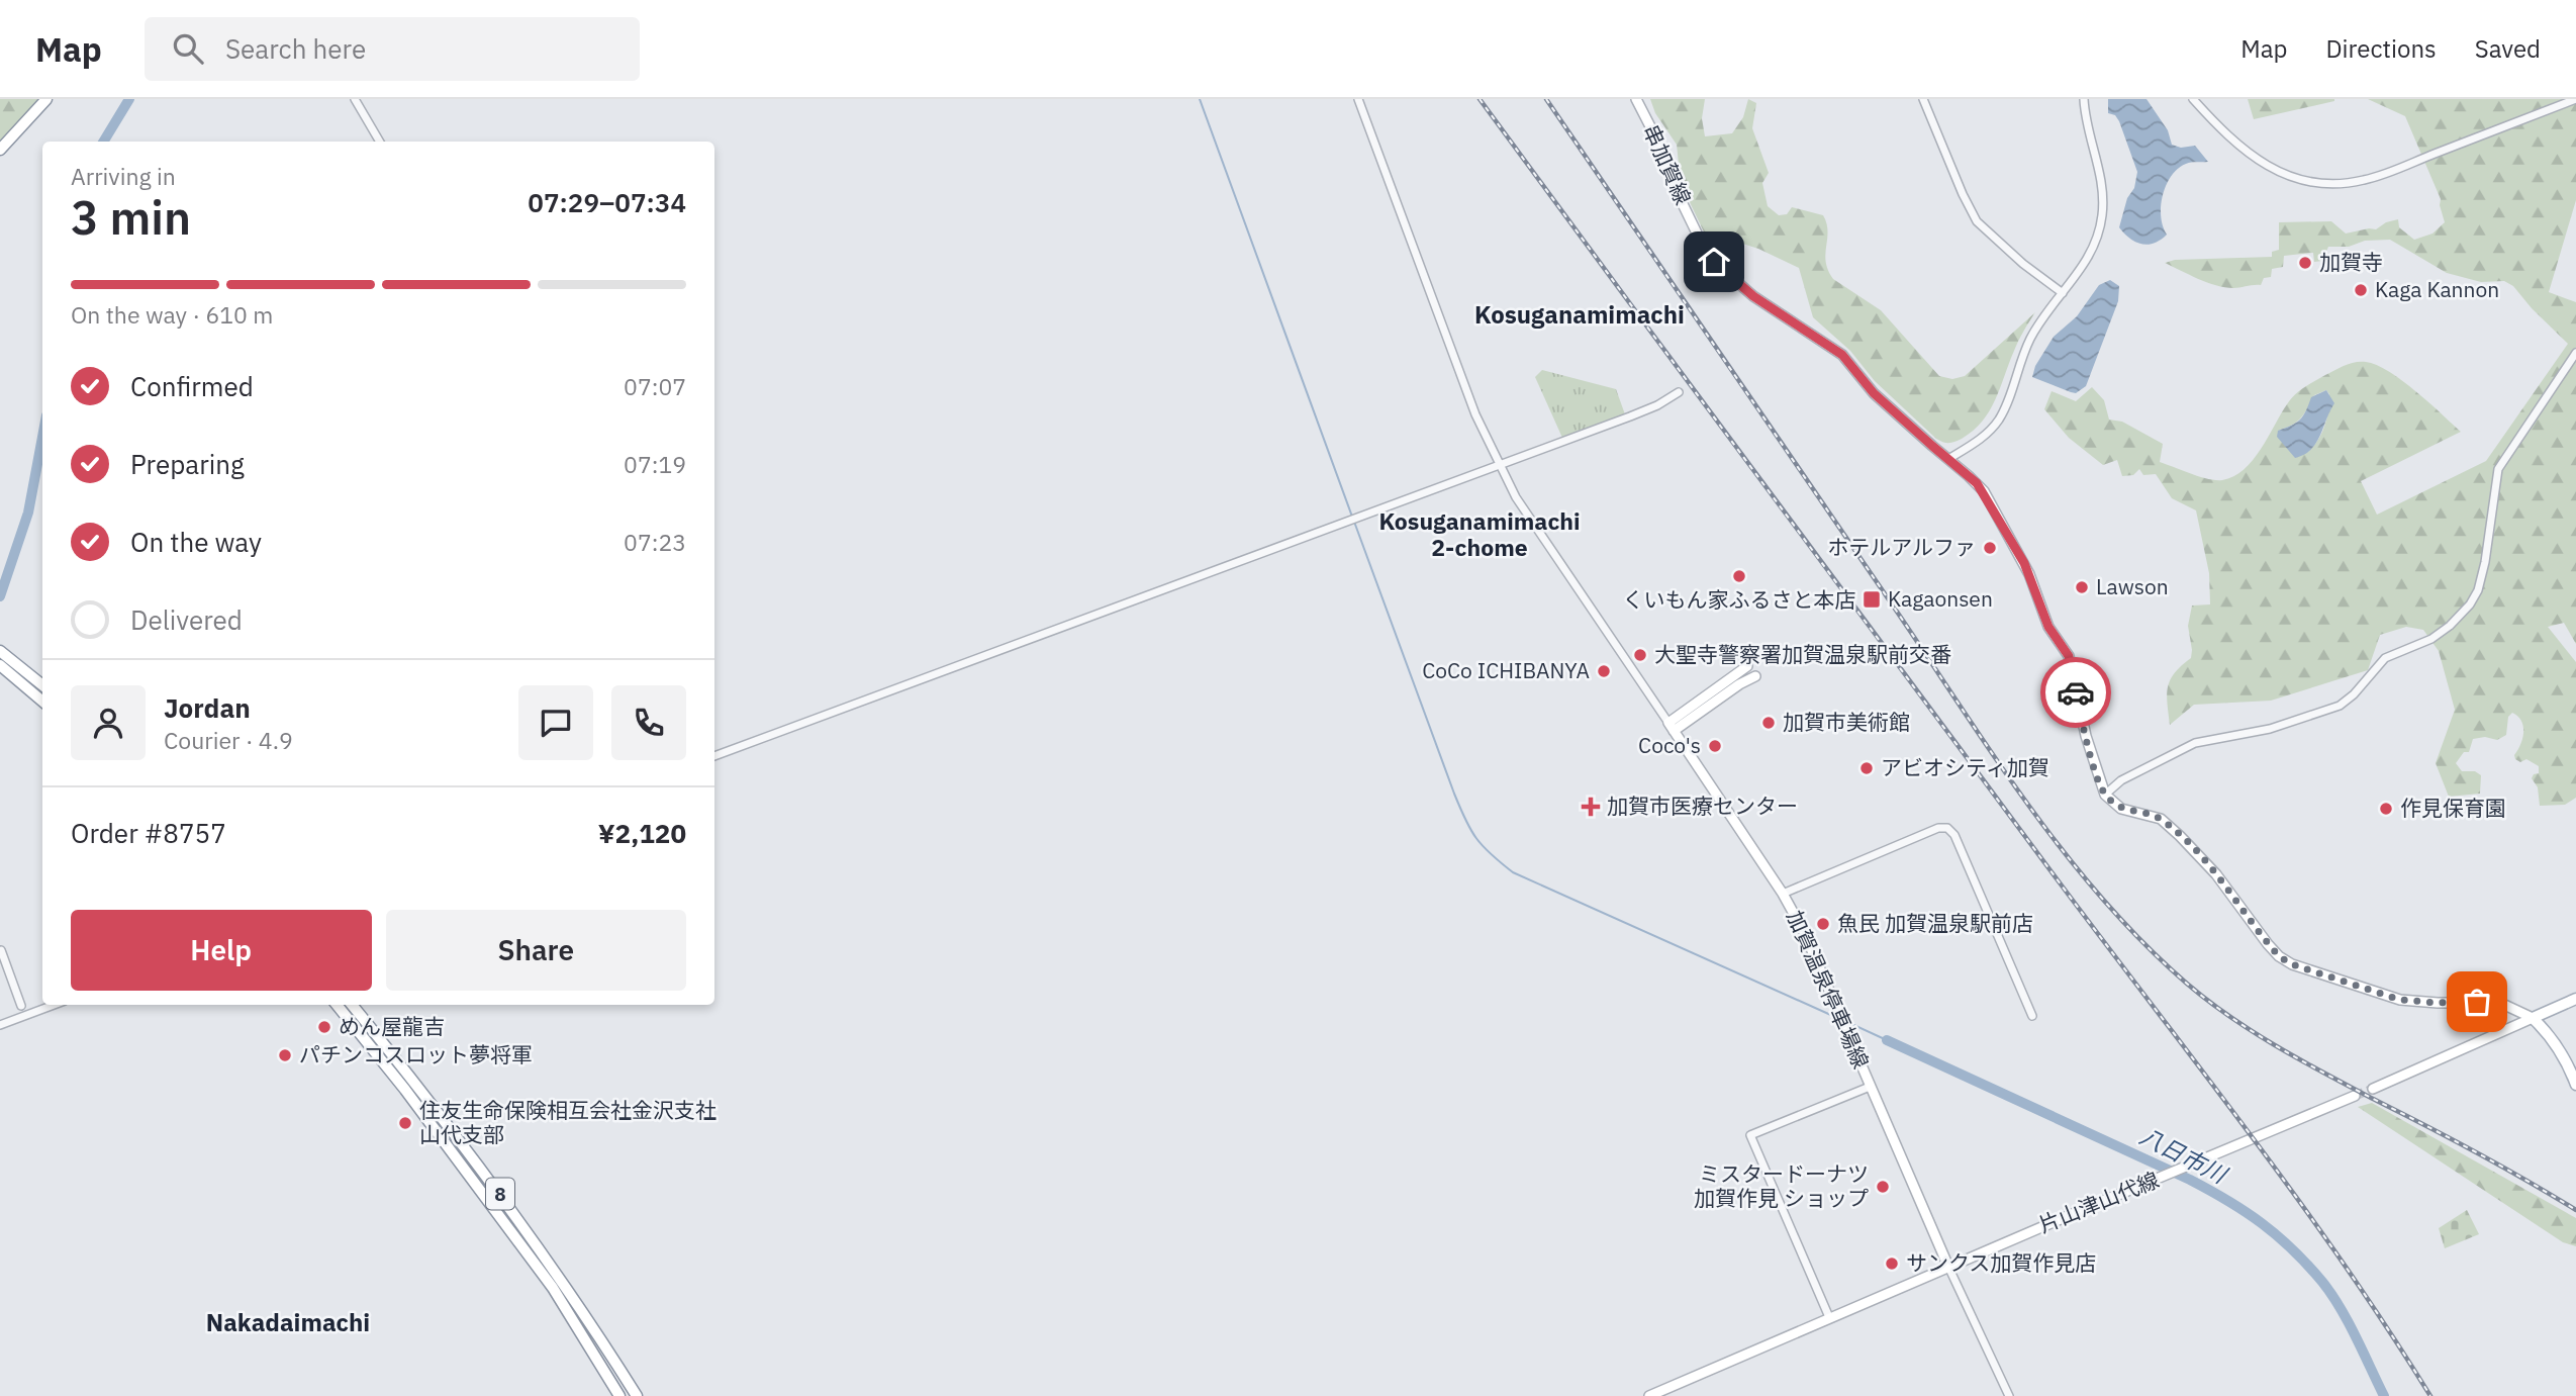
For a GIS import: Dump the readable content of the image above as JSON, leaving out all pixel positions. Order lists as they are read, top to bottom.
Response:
{
  "streets": {
    "main road": [
      "串加賀線",
      "加賀温泉停車場線",
      "8",
      "片山津山代線"
    ]
  },
  "crossings": [
    ["加賀温泉停車場線", "片山津山代線"]
  ],
  "districts": ["Kosuganamimachi", "Kosuganamimachi 2-chome", "Nakadaimachi"],
  "water": ["八日市川"],
  "places": {
    "other": [
      "加賀寺",
      "Kaga Kannon",
      "ホテルアルファ",
      "くいもん家ふるさと本店",
      "Lawson",
      "大聖寺警察署加賀温泉駅前交番",
      "CoCo ICHIBANYA",
      "加賀市美術館",
      "Coco's",
      "アビオシティ加賀",
      "作見保育園",
      "魚民 加賀温泉駅前店",
      "めん屋龍吉",
      "パチンコスロット夢将軍",
      "住友生命保険相互会社金沢支社 山代支部",
      "ミスタードーナツ 加賀作見 ショップ",
      "サンクス加賀作見店"
    ],
    "transit": ["Kagaonsen"],
    "health": ["加賀市医療センター"]
  },
  "page": {
    "header": "Map",
    "search": "Search here",
    "nav": ["Map", "Directions", "Saved"],
    "heading": ["3 min", "Arriving in", "07:29–07:34"],
    "panel": [
      "Jordan",
      "Courier · 4.9",
      "Order #8757",
      "¥2,120"
    ],
    "bar": "On the way · 610 m",
    "list": [
      ["Confirmed", "07:07"],
      ["Preparing", "07:19"],
      ["On the way", "07:23"],
      "Delivered"
    ],
    "buttons": ["Help", "Share"]
  }
}
